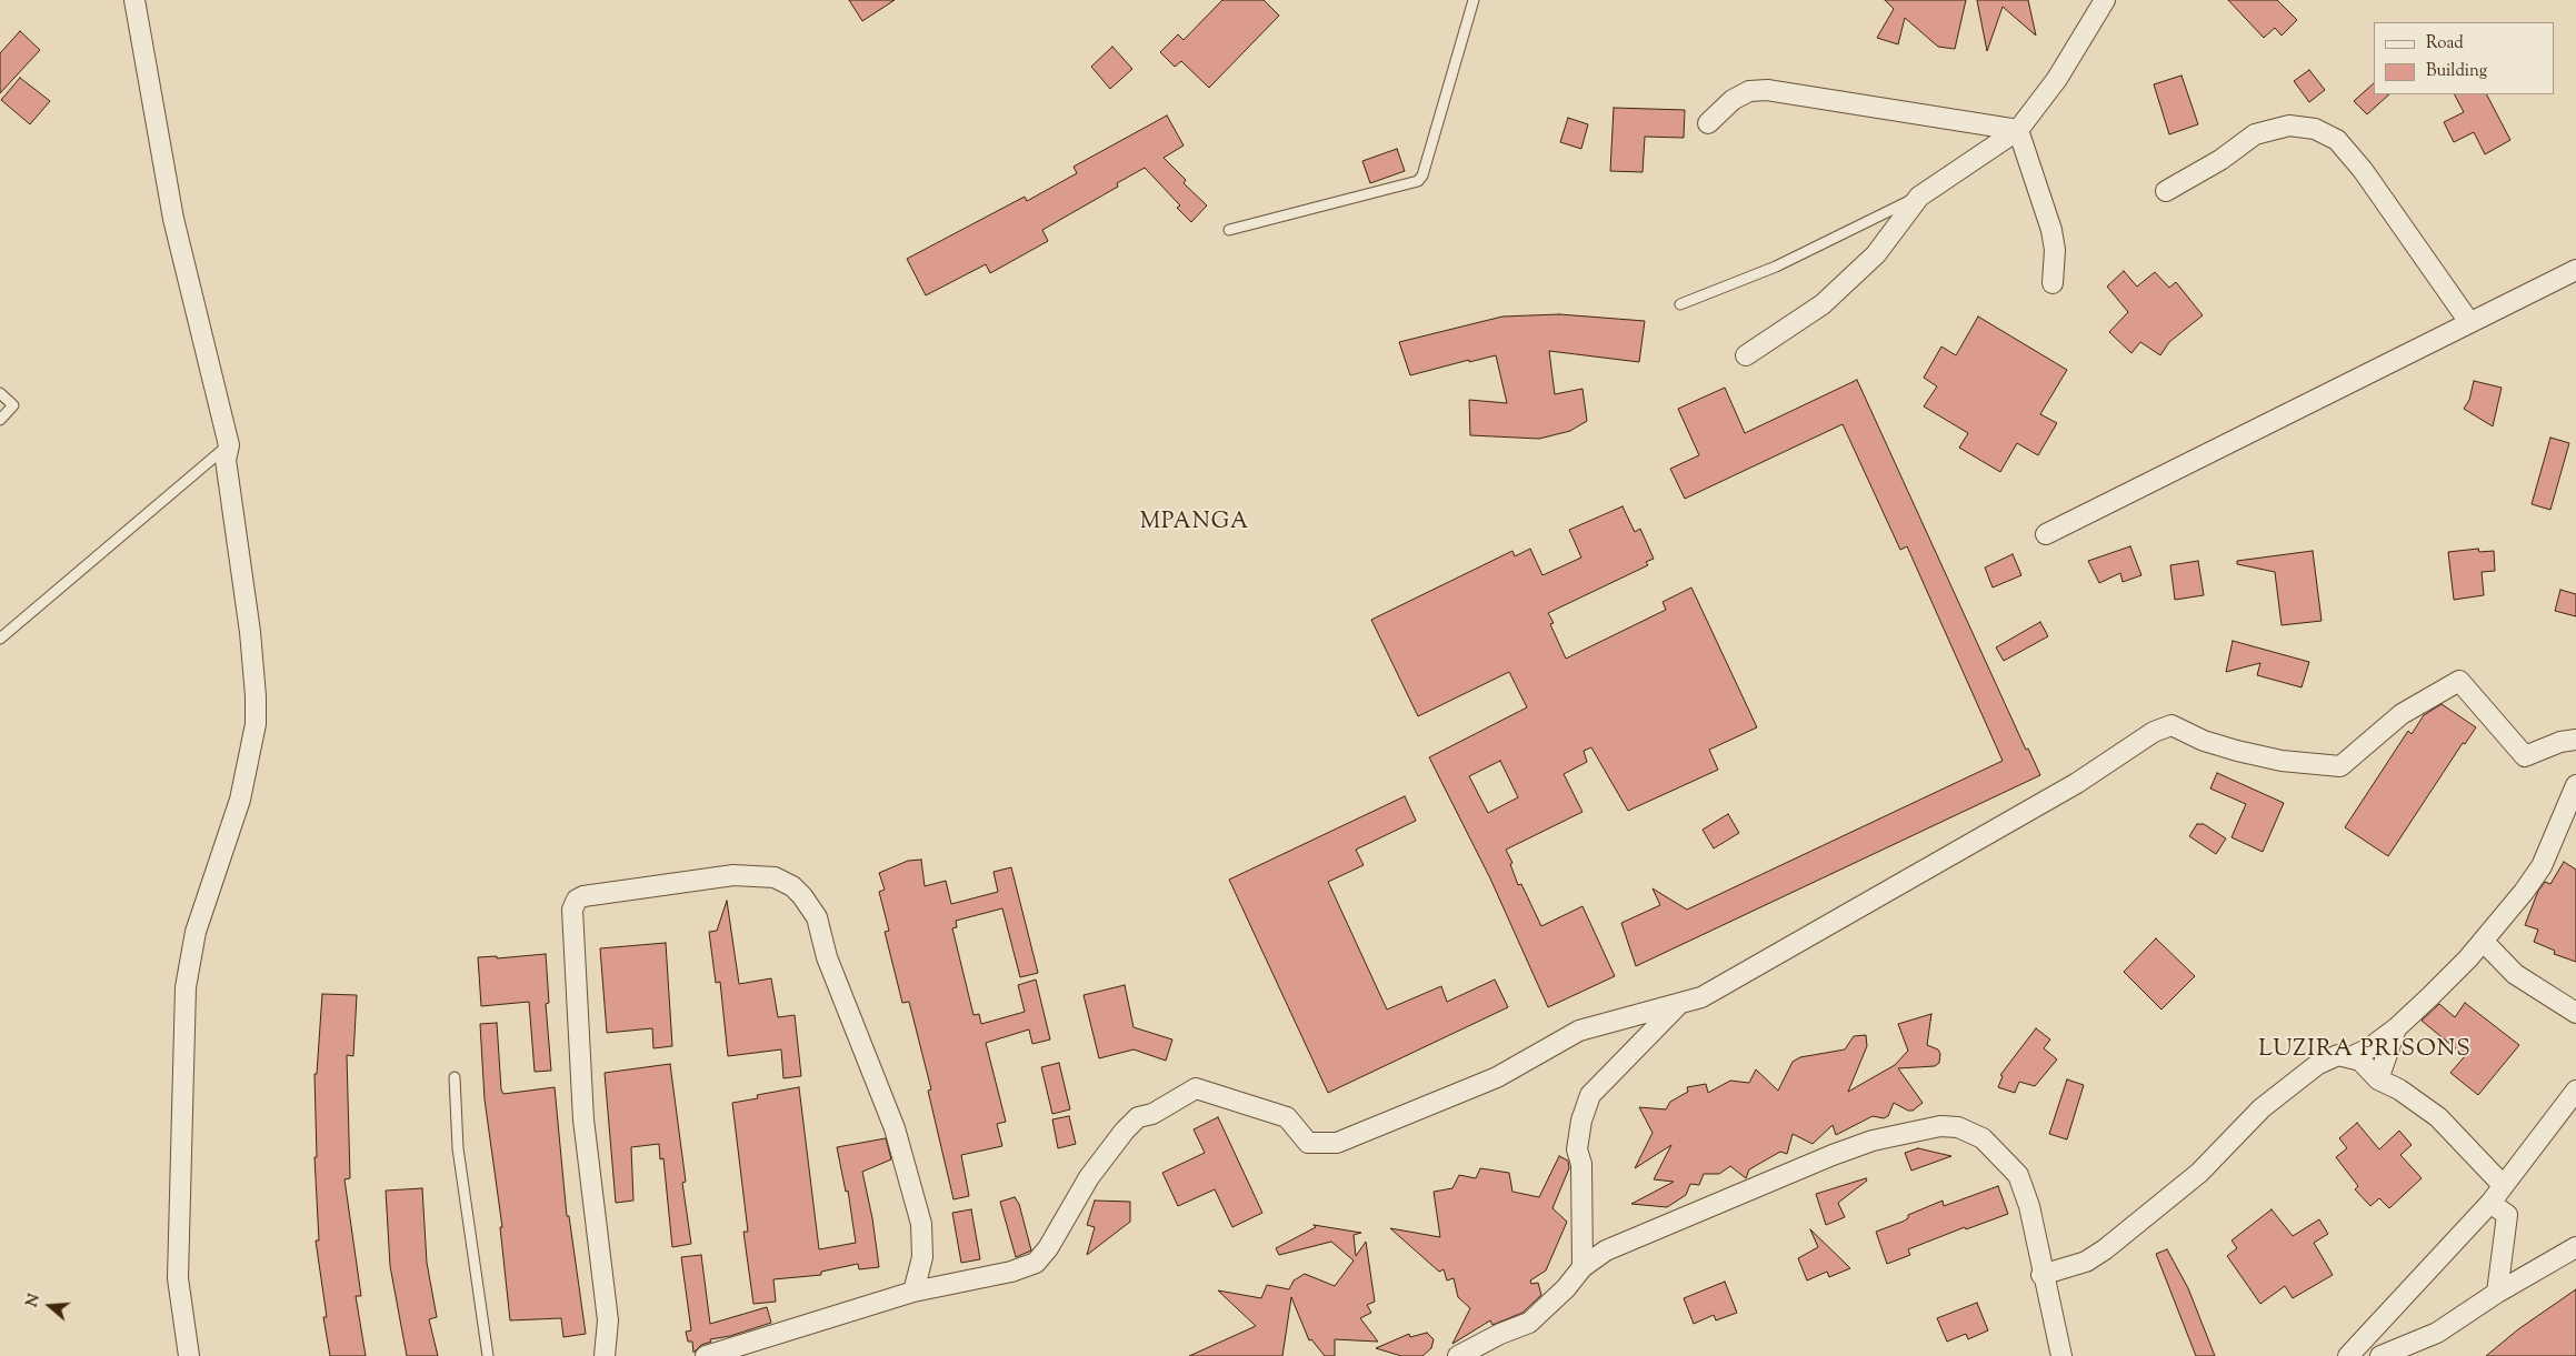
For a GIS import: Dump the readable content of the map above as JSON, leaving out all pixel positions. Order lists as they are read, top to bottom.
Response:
{
  "districts": ["MPANGA", "LUZIRA PRISONS"],
  "legend": ["Road", "Building"],
  "north": "left"
}
